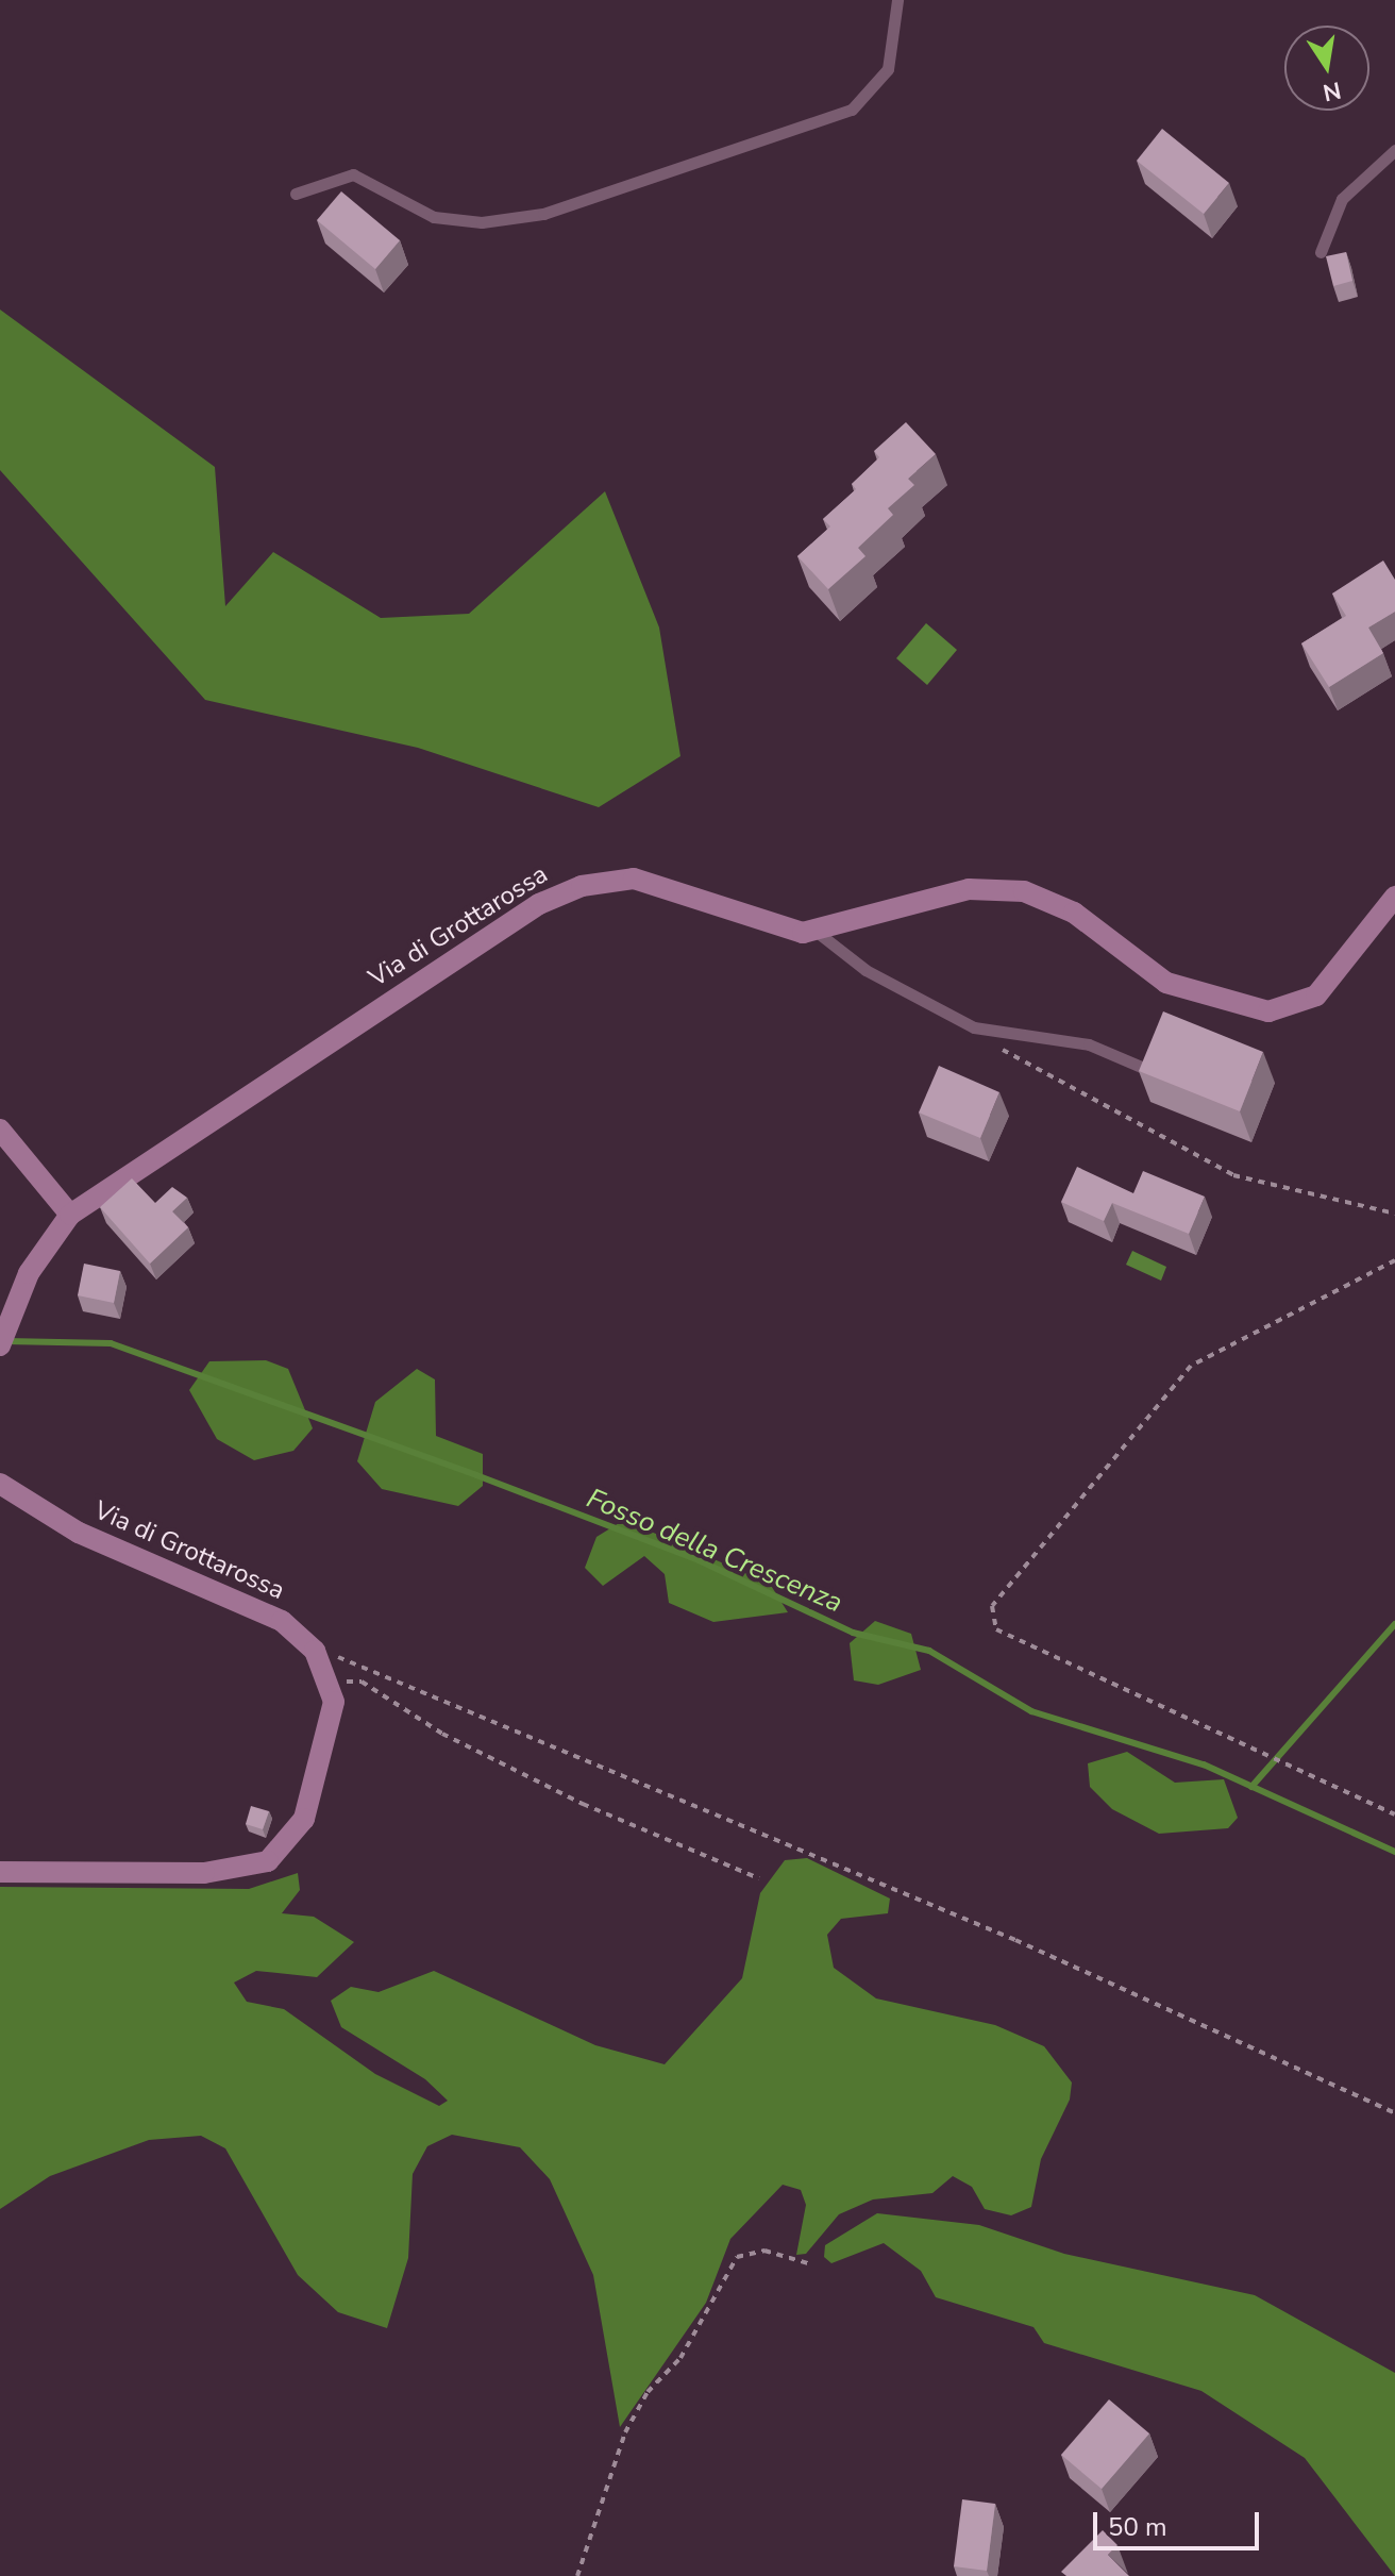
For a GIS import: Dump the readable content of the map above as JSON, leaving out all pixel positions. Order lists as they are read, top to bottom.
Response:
{
  "streets": {
    "street": ["Via di Grottarossa"]
  },
  "water": ["Fosso della Crescenza"],
  "scale_bar": "50 m",
  "north": "bottom"
}
